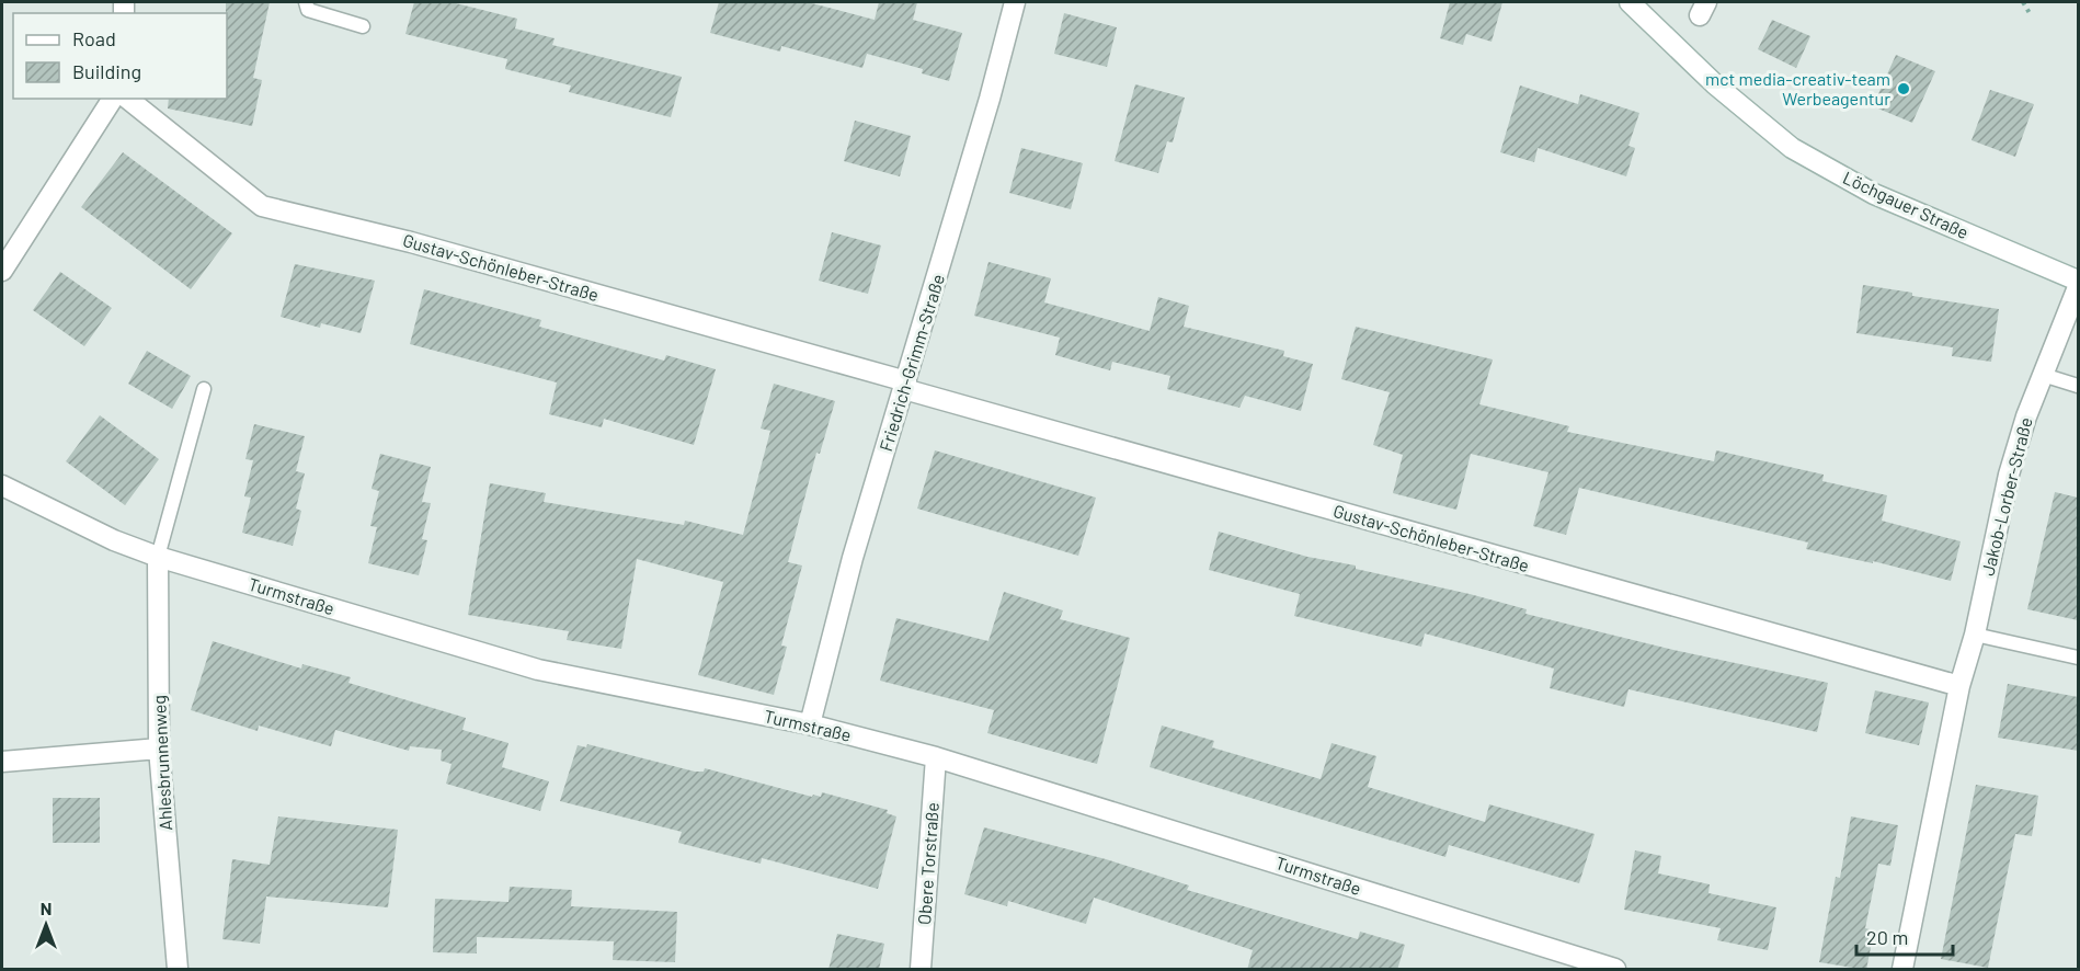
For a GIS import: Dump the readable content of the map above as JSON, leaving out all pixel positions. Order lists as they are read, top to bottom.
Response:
{
  "streets": {
    "street": [
      "Löchgauer Straße",
      "Gustav-Schönleber-Straße",
      "Friedrich-Grimm-Straße",
      "Jakob-Lorber-Straße",
      "Turmstraße",
      "Ahlesbrunnenweg",
      "Obere Torstraße"
    ]
  },
  "crossings": [
    ["Gustav-Schönleber-Straße", "Friedrich-Grimm-Straße"],
    ["Gustav-Schönleber-Straße", "Jakob-Lorber-Straße"],
    ["Friedrich-Grimm-Straße", "Turmstraße"],
    ["Turmstraße", "Ahlesbrunnenweg"],
    ["Turmstraße", "Obere Torstraße"]
  ],
  "places": ["mct media-creativ-team Werbeagentur"],
  "legend": ["Road", "Building"],
  "scale_bar": "20 m",
  "north": "top"
}
